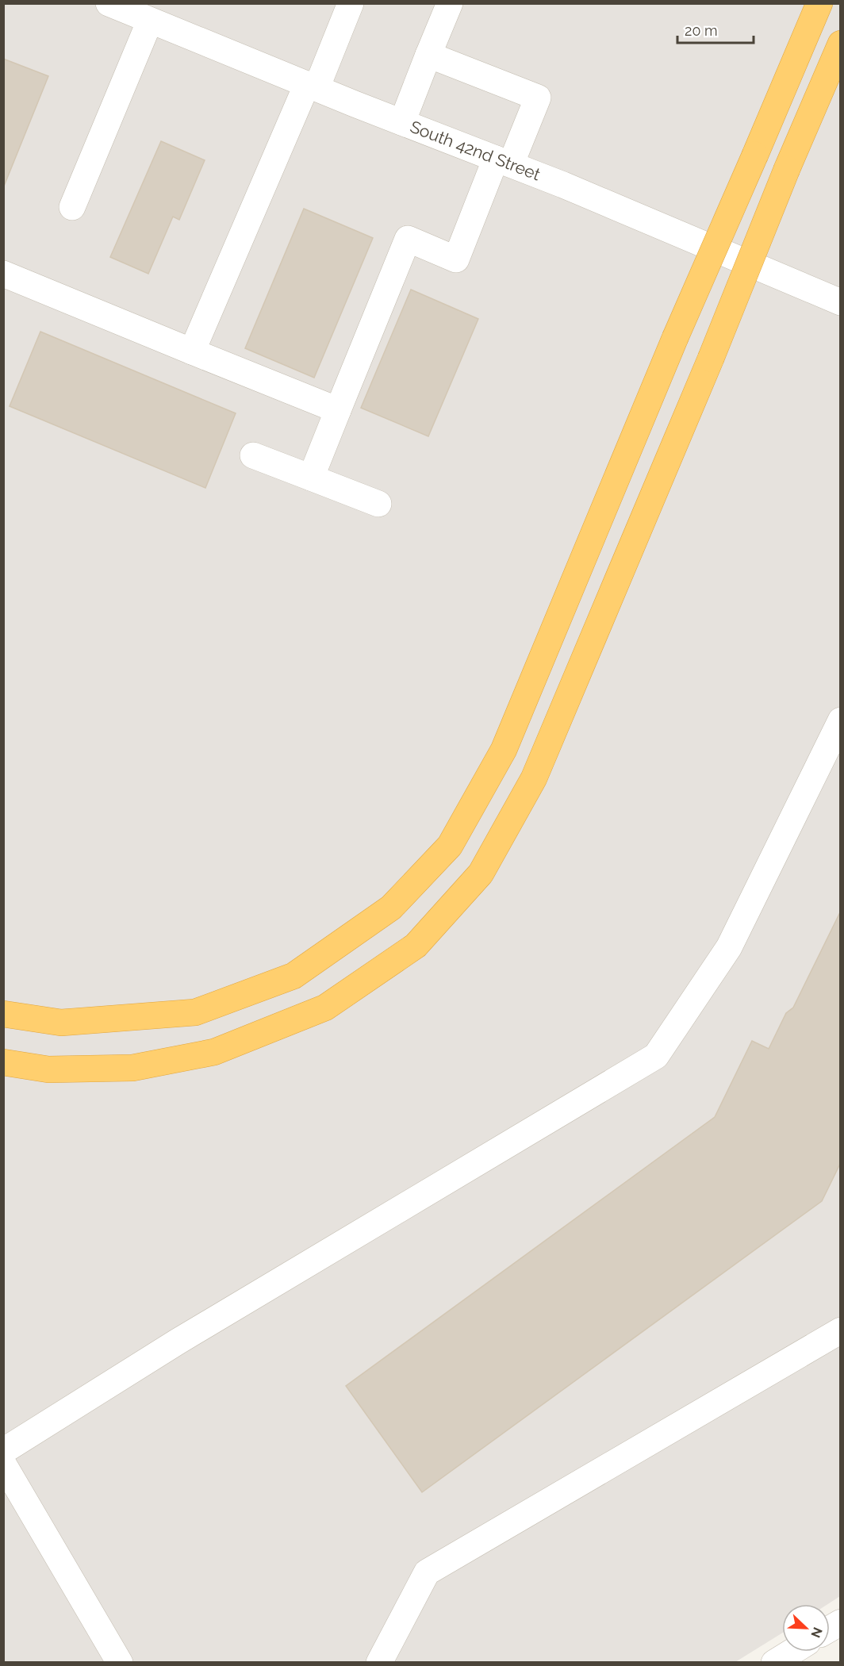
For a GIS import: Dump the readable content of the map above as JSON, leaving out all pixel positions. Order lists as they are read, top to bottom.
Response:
{
  "streets": {
    "street": ["South 42nd Street"]
  },
  "scale_bar": "20 m",
  "north": "bottom right"
}
